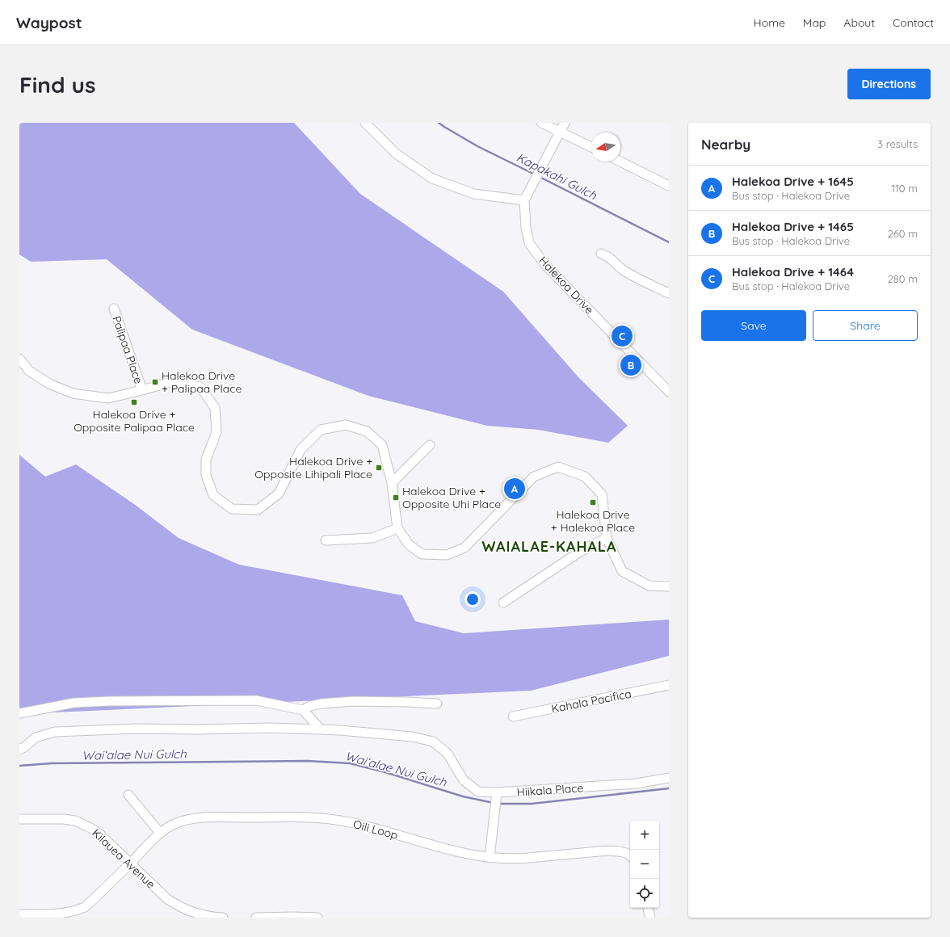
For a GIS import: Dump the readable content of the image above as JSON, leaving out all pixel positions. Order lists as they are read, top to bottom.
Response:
{
  "streets": {
    "street": [
      "Halekoa Drive",
      "Palipaa Place",
      "Kahala Pacifica",
      "Hiikala Place",
      "Oili Loop",
      "Kilauea Avenue"
    ]
  },
  "crossings": [
    ["Oili Loop", "Kilauea Avenue"]
  ],
  "districts": ["WAIALAE-KAHALA"],
  "water": ["Kapakahi Gulch", "Waiʻalae Nui Gulch"],
  "places": {
    "transit": [
      "Halekoa Drive + Palipaa Place",
      "Halekoa Drive + Opposite Palipaa Place",
      "Halekoa Drive + Opposite Lihipali Place",
      "Halekoa Drive + Opposite Uhi Place",
      "Halekoa Drive + Halekoa Place"
    ]
  },
  "north": "left",
  "page": {
    "header": "Waypost",
    "nav": [
      "Home",
      "Map",
      "About",
      "Contact"
    ],
    "buttons": [
      "Directions",
      ["Save", "Share"]
    ],
    "title": "Find us",
    "heading": ["Nearby", "3 results"],
    "list": [
      {
        "mark": "A",
        "name": "Halekoa Drive + 1645",
        "note": "Bus stop · Halekoa Drive",
        "value": "110 m"
      },
      {
        "mark": "B",
        "name": "Halekoa Drive + 1465",
        "note": "Bus stop · Halekoa Drive",
        "value": "260 m"
      },
      {
        "mark": "C",
        "name": "Halekoa Drive + 1464",
        "note": "Bus stop · Halekoa Drive",
        "value": "280 m"
      }
    ],
    "pins": ["C", "B", "A"],
    "map_buttons": ["+", "−"]
  }
}
